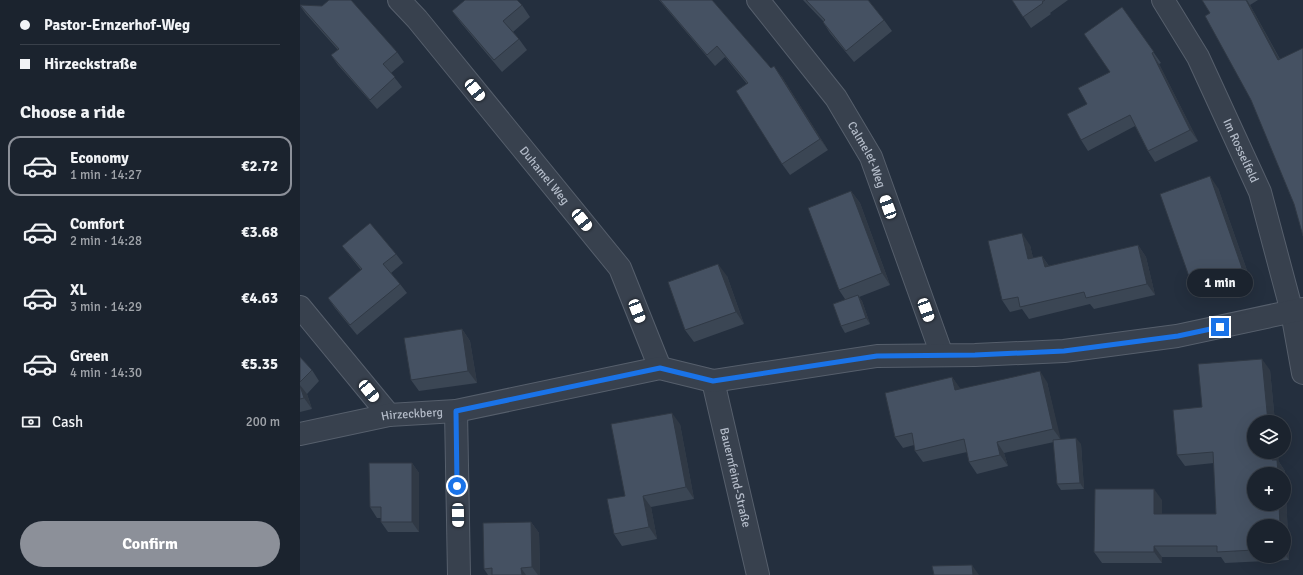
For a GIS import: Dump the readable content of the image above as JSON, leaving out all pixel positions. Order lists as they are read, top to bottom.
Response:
{
  "streets": {
    "street": [
      "Im Rosselfeld",
      "Calmelet-Weg",
      "Duhamel Weg",
      "Hirzeckberg",
      "Bauernfeind-Straße"
    ]
  },
  "crossings": [
    ["Duhamel Weg", "Hirzeckberg"],
    ["Hirzeckberg", "Bauernfeind-Straße"]
  ],
  "page": {
    "banner": ["Pastor-Ernzerhof-Weg", "Hirzeckstraße"],
    "heading": "Choose a ride",
    "list": [
      {
        "name": "Economy",
        "note": "1 min · 14:27",
        "value": "€2.72"
      },
      {
        "name": "Comfort",
        "note": "2 min · 14:28",
        "value": "€3.68"
      },
      {
        "name": "XL",
        "note": "3 min · 14:29",
        "value": "€4.63"
      },
      {
        "name": "Green",
        "note": "4 min · 14:30",
        "value": "€5.35"
      }
    ],
    "bubble": "1 min",
    "pay": ["Cash", "200 m"],
    "map_buttons": ["+", "−"],
    "buttons": "Confirm"
  }
}
